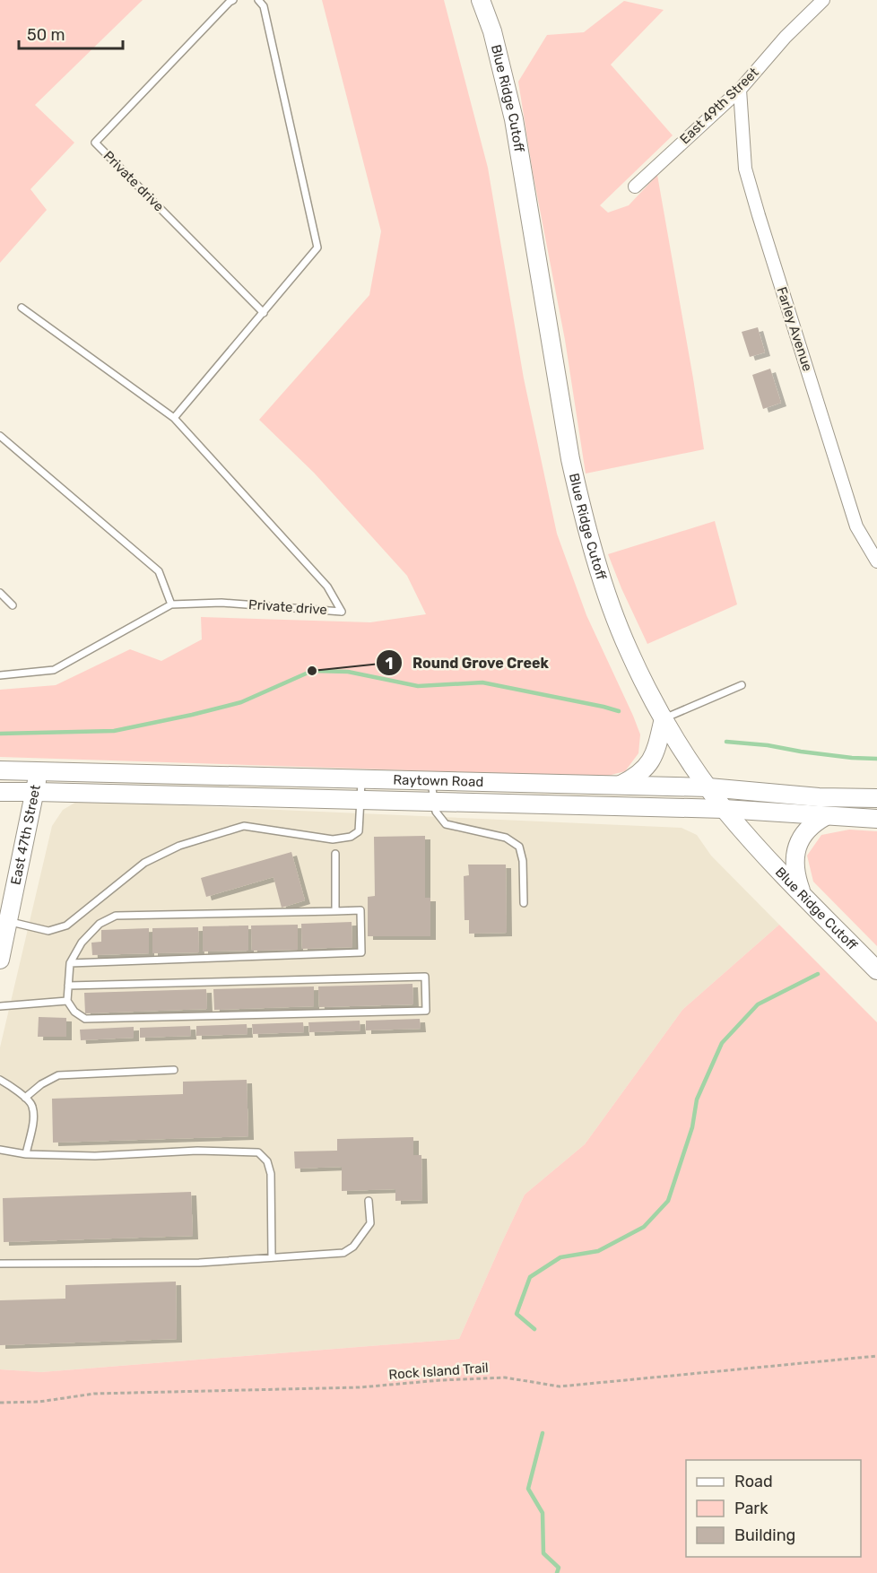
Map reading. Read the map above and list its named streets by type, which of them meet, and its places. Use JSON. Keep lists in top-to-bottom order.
{
  "streets": {
    "main road": ["Blue Ridge Cutoff", "Raytown Road", "East 47th Street"],
    "street": ["East 49th Street", "Farley Avenue"],
    "lane": ["Private drive"],
    "path": ["Rock Island Trail"]
  },
  "crossings": [
    ["Blue Ridge Cutoff", "Raytown Road"],
    ["East 49th Street", "Farley Avenue"],
    ["Raytown Road", "East 47th Street"]
  ],
  "places": ["Round Grove Creek"],
  "legend": ["Road", "Park", "Building"],
  "scale_bar": "50 m"
}
